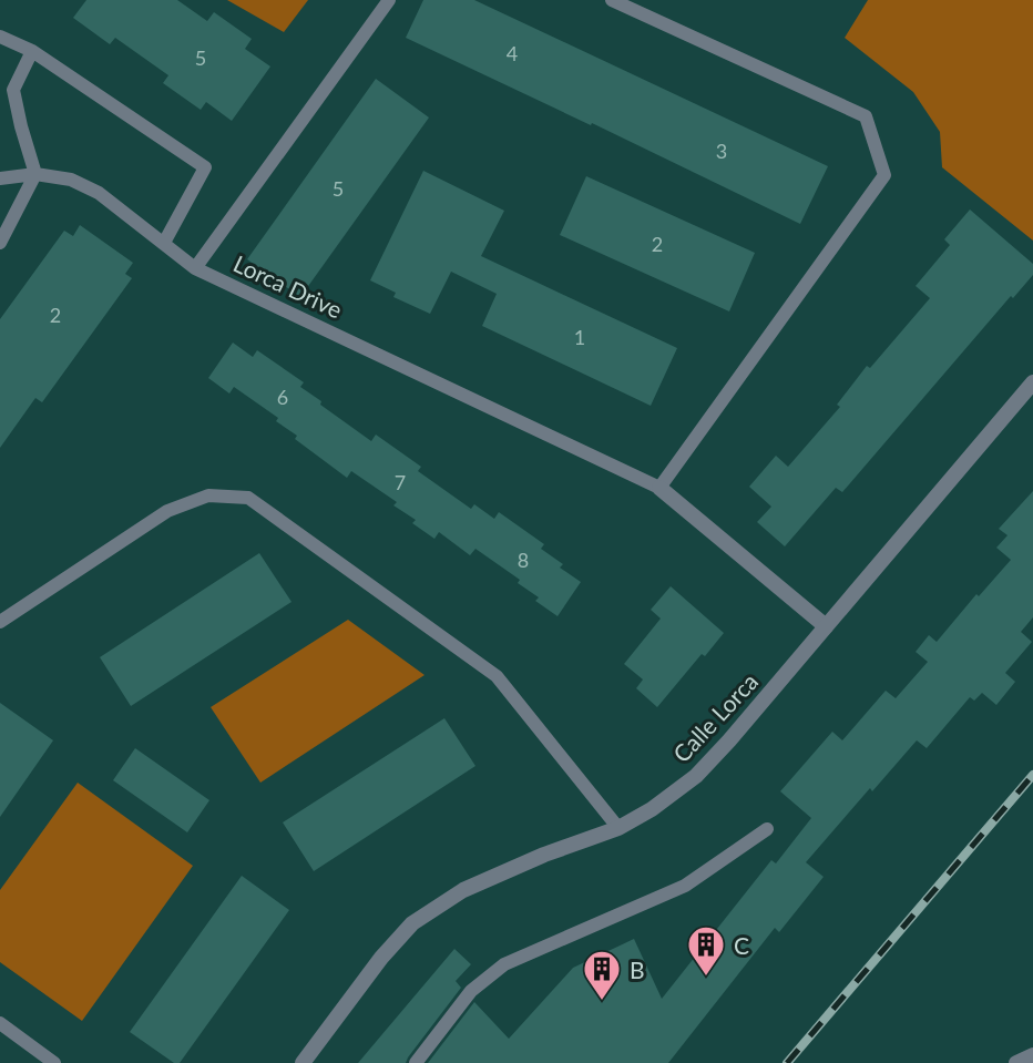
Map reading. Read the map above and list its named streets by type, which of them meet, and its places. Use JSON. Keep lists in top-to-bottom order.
{
  "streets": {
    "street": ["Lorca Drive", "Calle Lorca"]
  },
  "crossings": [
    ["Lorca Drive", "Calle Lorca"]
  ],
  "places": {
    "building": ["C", "B"]
  },
  "house_numbers": [
    "4",
    "5",
    "3",
    "5",
    "2",
    "2",
    "1",
    "6",
    "7",
    "8"
  ]
}
